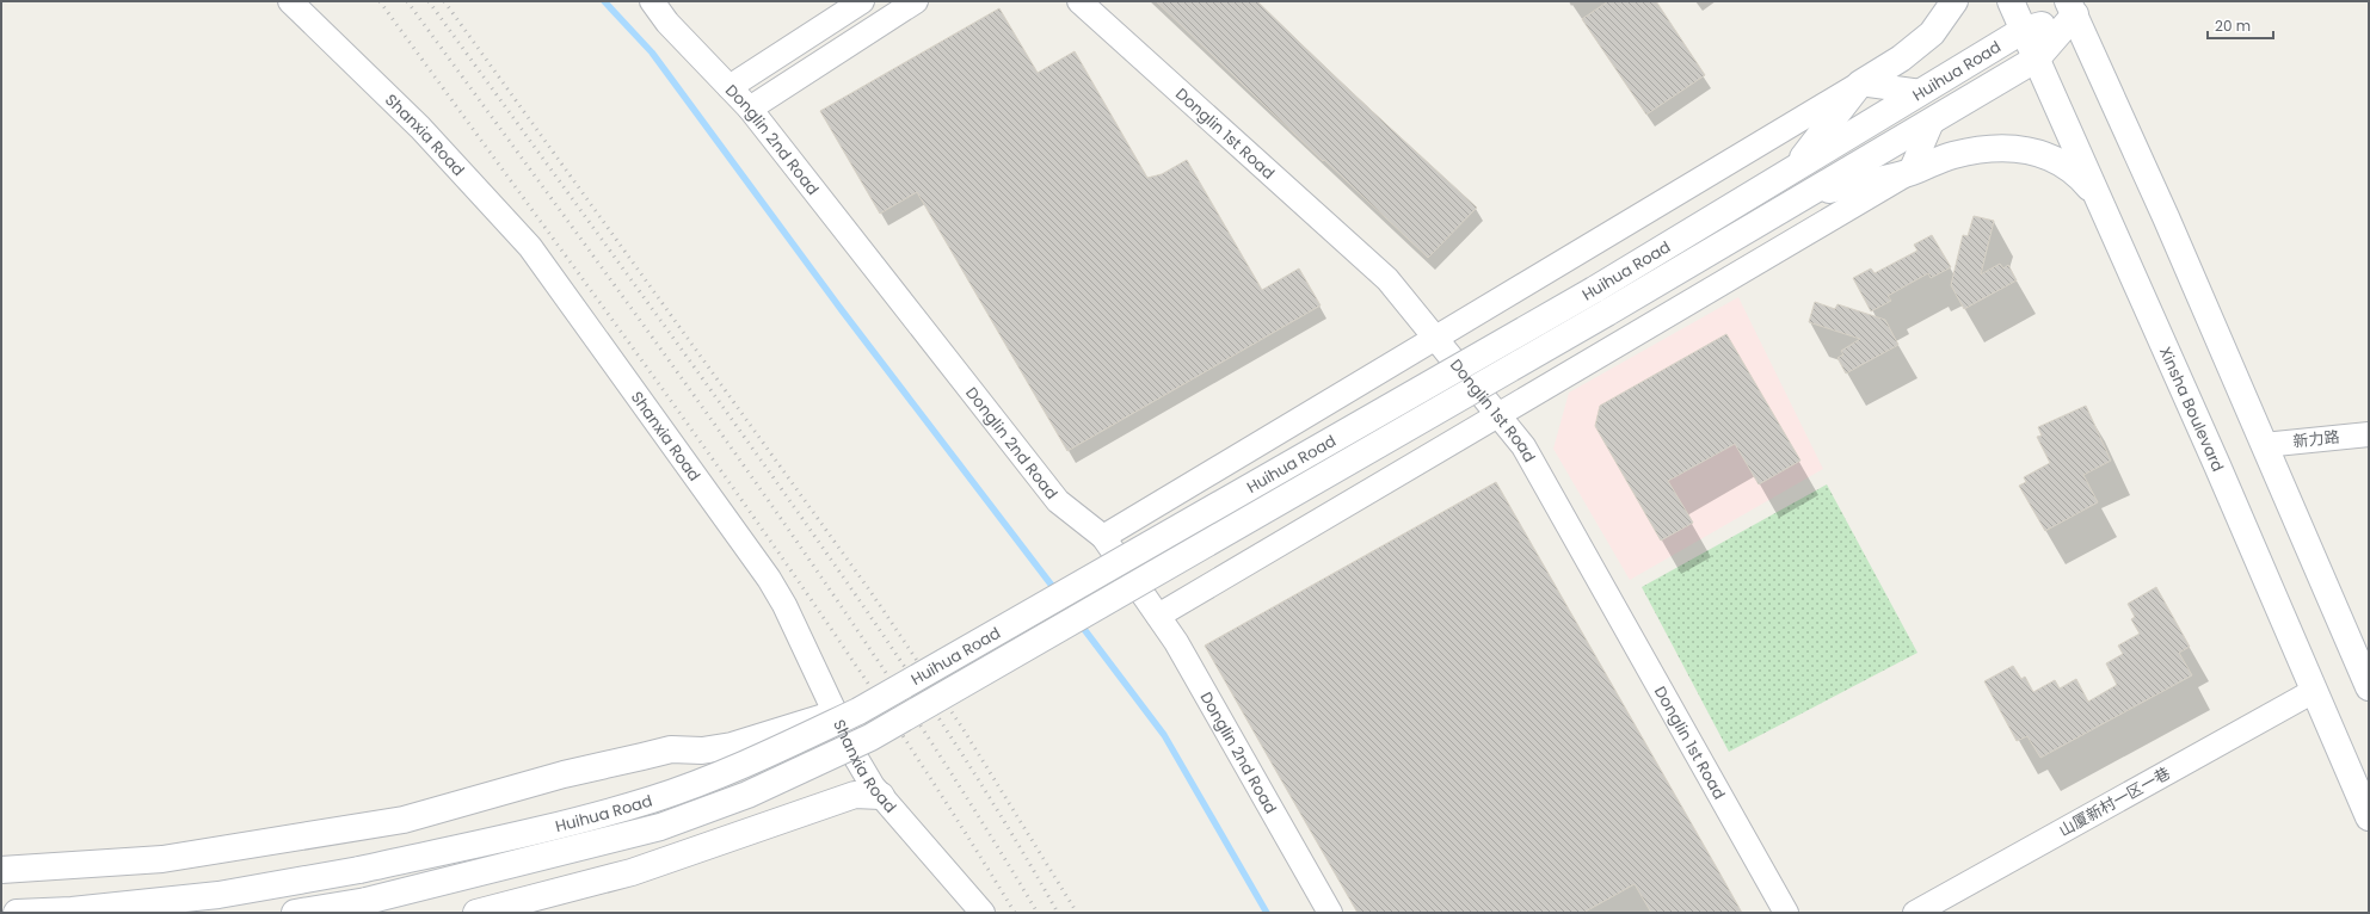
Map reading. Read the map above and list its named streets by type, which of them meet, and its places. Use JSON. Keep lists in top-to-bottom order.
{
  "streets": {
    "main road": ["Huihua Road", "Xinsha Boulevard"],
    "street": [
      "Donglin 1st Road",
      "Shanxia Road",
      "Donglin 2nd Road",
      "新力路",
      "山厦新村一区一巷"
    ]
  },
  "crossings": [
    ["Huihua Road", "Xinsha Boulevard"],
    ["Xinsha Boulevard", "山厦新村一区一巷"]
  ],
  "scale_bar": "20 m"
}
